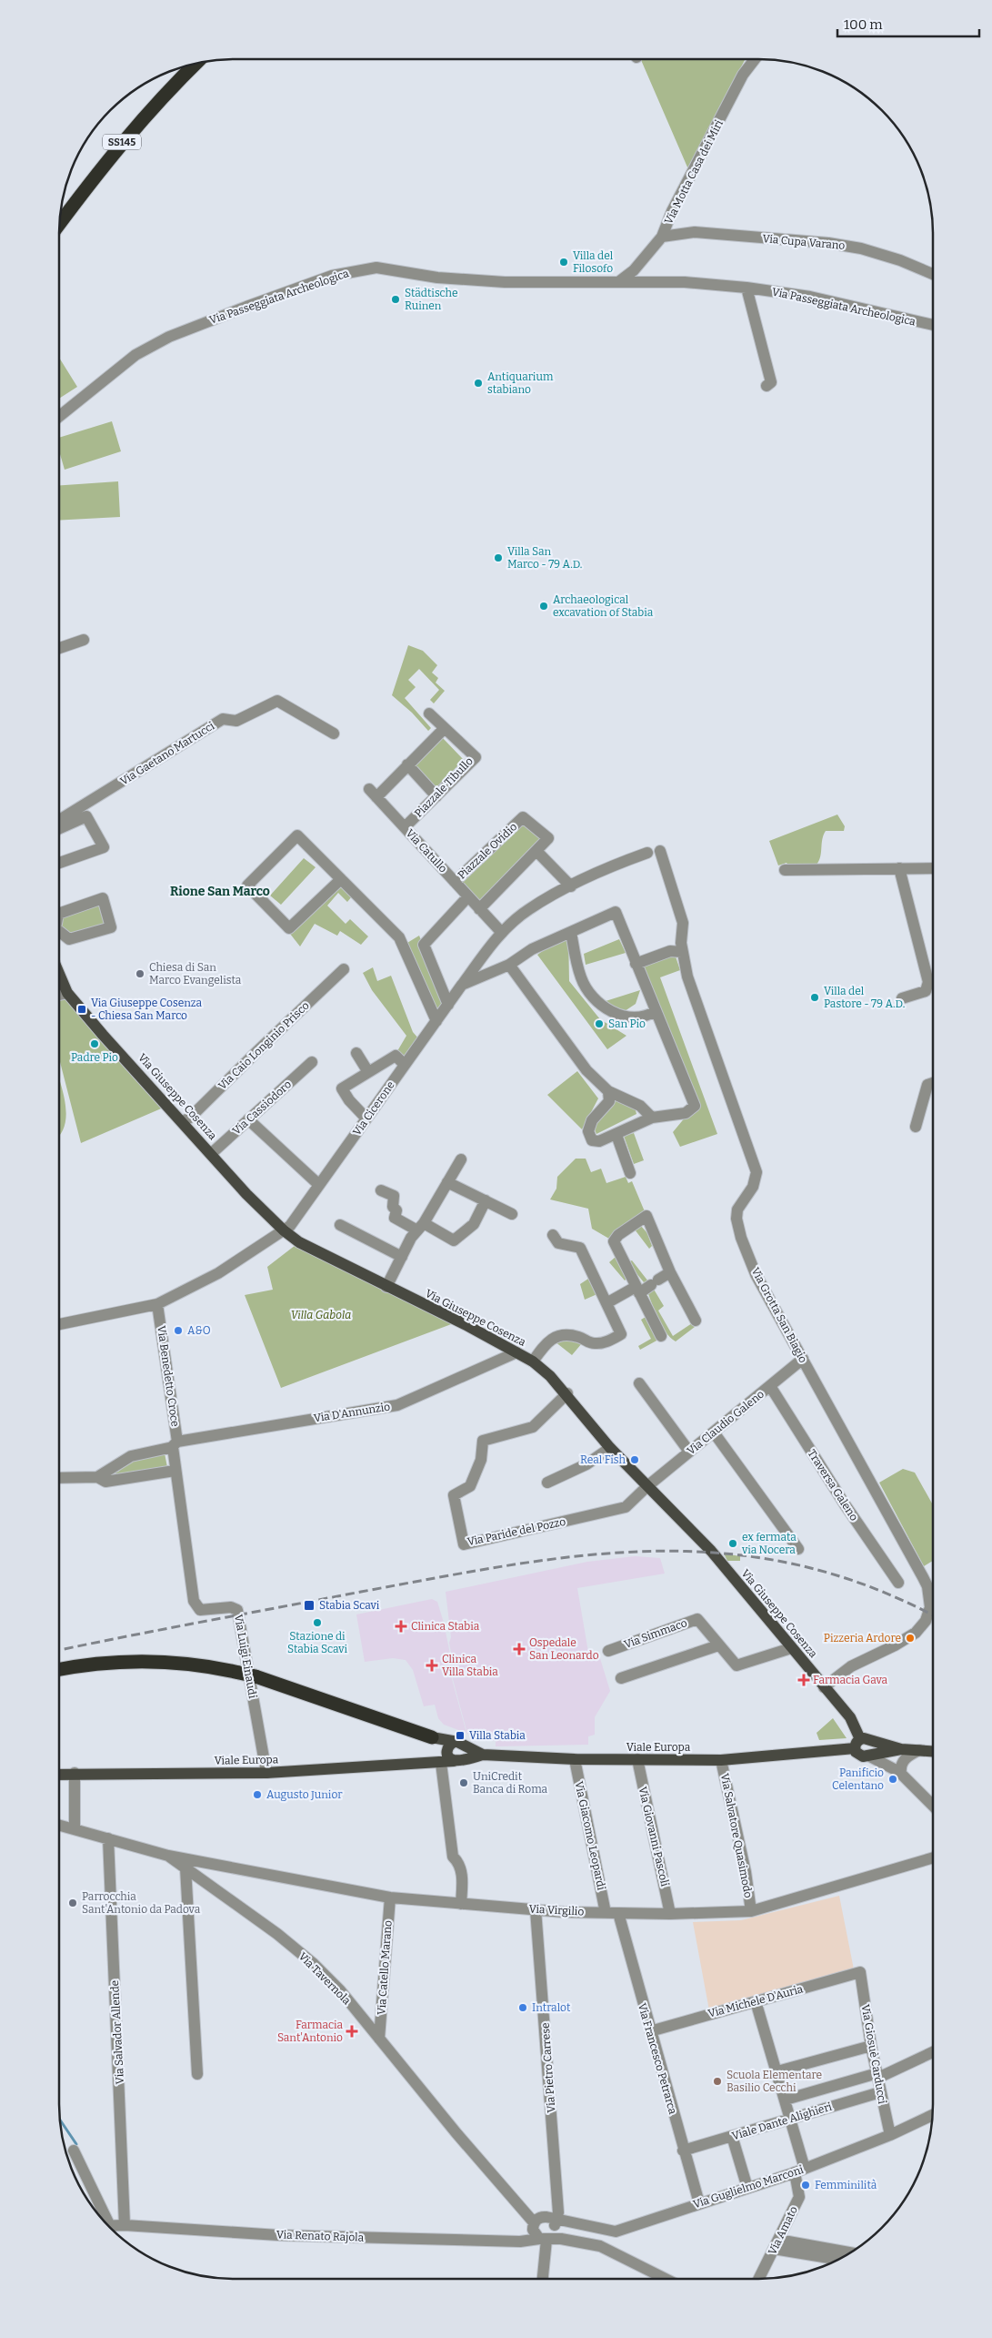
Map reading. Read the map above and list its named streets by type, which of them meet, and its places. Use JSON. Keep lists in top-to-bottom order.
{
  "streets": {
    "highway": ["SS145"],
    "main road": ["Via Giuseppe Cosenza", "Viale Europa"],
    "street": [
      "Via Motta Casa dei Miri",
      "Via Cupa Varano",
      "Via Passeggiata Archeologica",
      "Via Gaetano Martucci",
      "Piazzale Tibullo",
      "Via Catullo",
      "Piazzale Ovidio",
      "Via Caio Longinio Prisco",
      "Via Cassiodoro",
      "Via Cicerone",
      "Via Grotta San Biagio",
      "Via Benedetto Croce",
      "Via D'Annunzio",
      "Via Claudio Galeno",
      "Traversa Galeno",
      "Via Paride del Pozzo",
      "Via Simmaco",
      "Via Luigi Einaudi",
      "Via Giacomo Leopardi",
      "Via Salvatore Quasimodo",
      "Via Giovanni Pascoli",
      "Via Virgilio",
      "Via Catello Marano",
      "Via Tavernola",
      "Via Michele D'Auria",
      "Via Salvador Allende",
      "Via Giosuè Carducci",
      "Via Francesco Petrarca",
      "Via Pietro Carrese",
      "Viale Dante Alighieri",
      "Via Guglielmo Marconi",
      "Via Amato",
      "Via Renato Rajola"
    ]
  },
  "crossings": [
    ["Via Motta Casa dei Miri", "Via Cupa Varano"],
    ["Via Motta Casa dei Miri", "Via Passeggiata Archeologica"],
    ["Piazzale Tibullo", "Via Catullo"],
    ["Via Catullo", "Piazzale Ovidio"],
    ["Via Catullo", "Via Cicerone"],
    ["Via Caio Longinio Prisco", "Via Giuseppe Cosenza"],
    ["Via Giuseppe Cosenza", "Via Cassiodoro"],
    ["Via Giuseppe Cosenza", "Via Cicerone"],
    ["Via Giuseppe Cosenza", "Via Grotta San Biagio"],
    ["Via Giuseppe Cosenza", "Via D'Annunzio"],
    ["Via Giuseppe Cosenza", "Via Claudio Galeno"],
    ["Via Giuseppe Cosenza", "Via Paride del Pozzo"],
    ["Via Giuseppe Cosenza", "Via Simmaco"],
    ["Via Giuseppe Cosenza", "Viale Europa"],
    ["Via Cicerone", "Via Benedetto Croce"],
    ["Via Grotta San Biagio", "Via Claudio Galeno"],
    ["Via Benedetto Croce", "Via D'Annunzio"],
    ["Via Benedetto Croce", "Via Luigi Einaudi"],
    ["Via Claudio Galeno", "Traversa Galeno"],
    ["Via Claudio Galeno", "Via Paride del Pozzo"],
    ["Via Luigi Einaudi", "Viale Europa"],
    ["Viale Europa", "Via Giacomo Leopardi"],
    ["Viale Europa", "Via Salvatore Quasimodo"],
    ["Viale Europa", "Via Giovanni Pascoli"],
    ["Via Giacomo Leopardi", "Via Virgilio"],
    ["Via Salvatore Quasimodo", "Via Virgilio"],
    ["Via Giovanni Pascoli", "Via Virgilio"],
    ["Via Virgilio", "Via Catello Marano"],
    ["Via Virgilio", "Via Tavernola"],
    ["Via Virgilio", "Via Francesco Petrarca"],
    ["Via Virgilio", "Via Pietro Carrese"],
    ["Via Catello Marano", "Via Tavernola"],
    ["Via Tavernola", "Via Salvador Allende"],
    ["Via Tavernola", "Via Pietro Carrese"],
    ["Via Tavernola", "Via Renato Rajola"],
    ["Via Michele D'Auria", "Via Giosuè Carducci"],
    ["Via Michele D'Auria", "Via Francesco Petrarca"],
    ["Via Michele D'Auria", "Via Amato"],
    ["Via Salvador Allende", "Via Renato Rajola"],
    ["Via Giosuè Carducci", "Viale Dante Alighieri"],
    ["Via Giosuè Carducci", "Via Guglielmo Marconi"],
    ["Via Francesco Petrarca", "Viale Dante Alighieri"],
    ["Via Francesco Petrarca", "Via Guglielmo Marconi"],
    ["Via Pietro Carrese", "Via Renato Rajola"],
    ["Viale Dante Alighieri", "Via Amato"],
    ["Via Guglielmo Marconi", "Via Amato"]
  ],
  "districts": ["Rione San Marco"],
  "parks": ["Villa Gabola"],
  "places": {
    "other": [
      "Villa del Filosofo",
      "Städtische Ruinen",
      "Antiquarium stabiano",
      "Villa San Marco - 79 A.D.",
      "Archaeological excavation of Stabia",
      "Chiesa di San Marco Evangelista",
      "Villa del Pastore - 79 A.D.",
      "San Pio",
      "Padre Pio",
      "A&O",
      "Real Fish",
      "ex fermata via Nocera",
      "Stazione di Stabia Scavi",
      "Pizzeria Ardore",
      "Panificio Celentano",
      "UniCredit Banca di Roma",
      "Augusto Junior",
      "Parrocchia Sant'Antonio da Padova",
      "Intralot",
      "Scuola Elementare Basilio Cecchi",
      "Femminilità"
    ],
    "transit": ["Via Giuseppe Cosenza - Chiesa San Marco", "Stabia Scavi", "Villa Stabia"],
    "health": [
      "Clinica Stabia",
      "Ospedale San Leonardo",
      "Clinica Villa Stabia",
      "Farmacia Gava",
      "Farmacia Sant'Antonio"
    ]
  },
  "scale_bar": "100 m"
}
